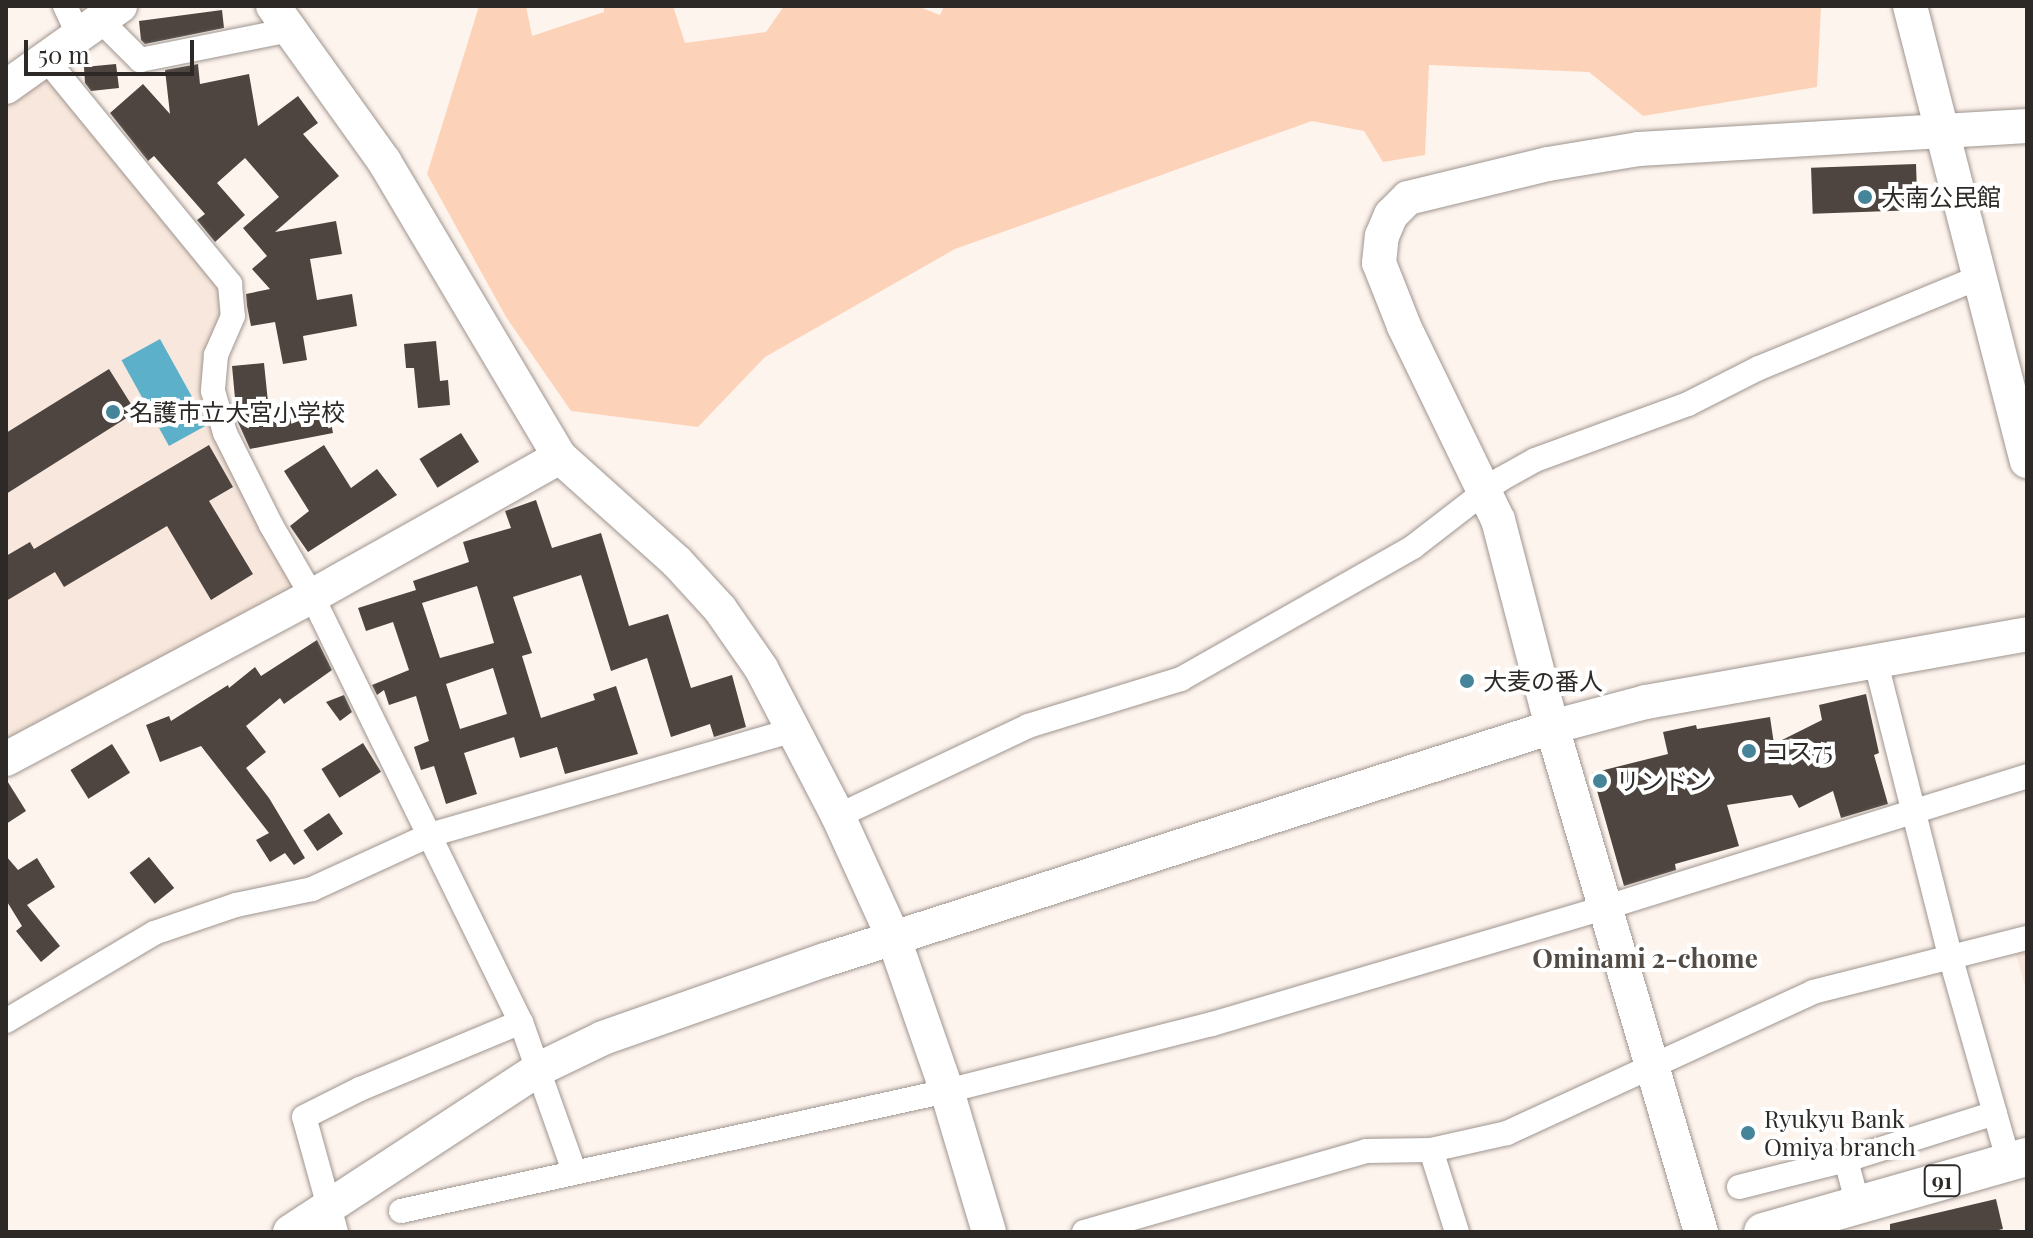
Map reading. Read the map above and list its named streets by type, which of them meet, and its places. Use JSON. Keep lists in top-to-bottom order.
{
  "streets": {
    "main road": ["91"]
  },
  "districts": ["Ominami 2-chome"],
  "places": [
    "大南公民館",
    "名護市立大宮小学校",
    "大麦の番人",
    "コス75",
    "リンドン",
    "Ryukyu Bank Omiya branch"
  ],
  "scale_bar": "50 m"
}
